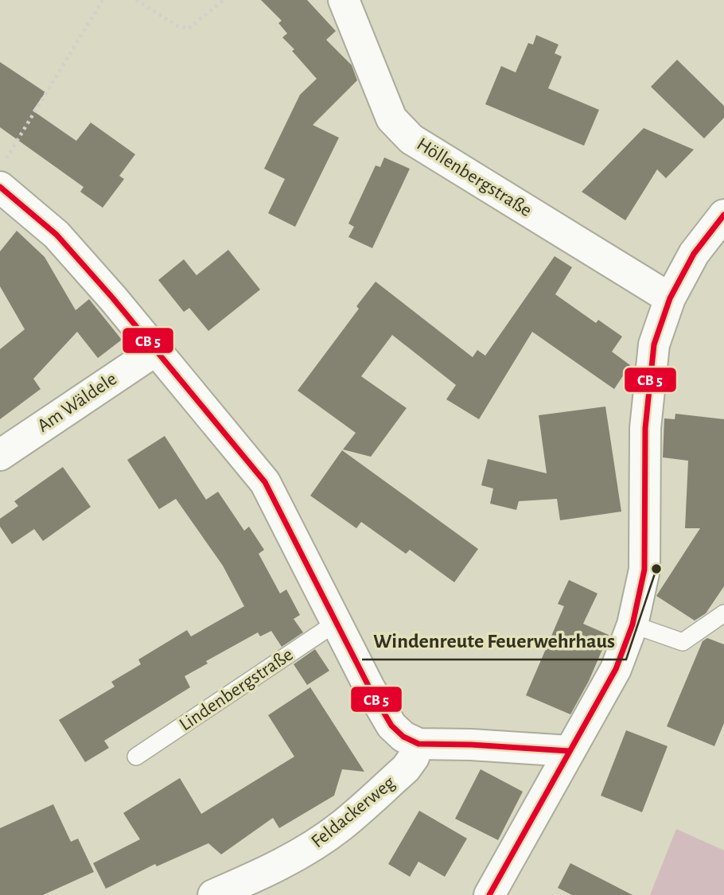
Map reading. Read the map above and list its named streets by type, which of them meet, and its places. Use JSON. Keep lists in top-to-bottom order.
{
  "streets": {
    "street": ["Höllenbergstraße", "Am Wäldele", "Feldackerweg"],
    "lane": ["Lindenbergstraße"]
  },
  "places": ["Windenreute Feuerwehrhaus"]
}
